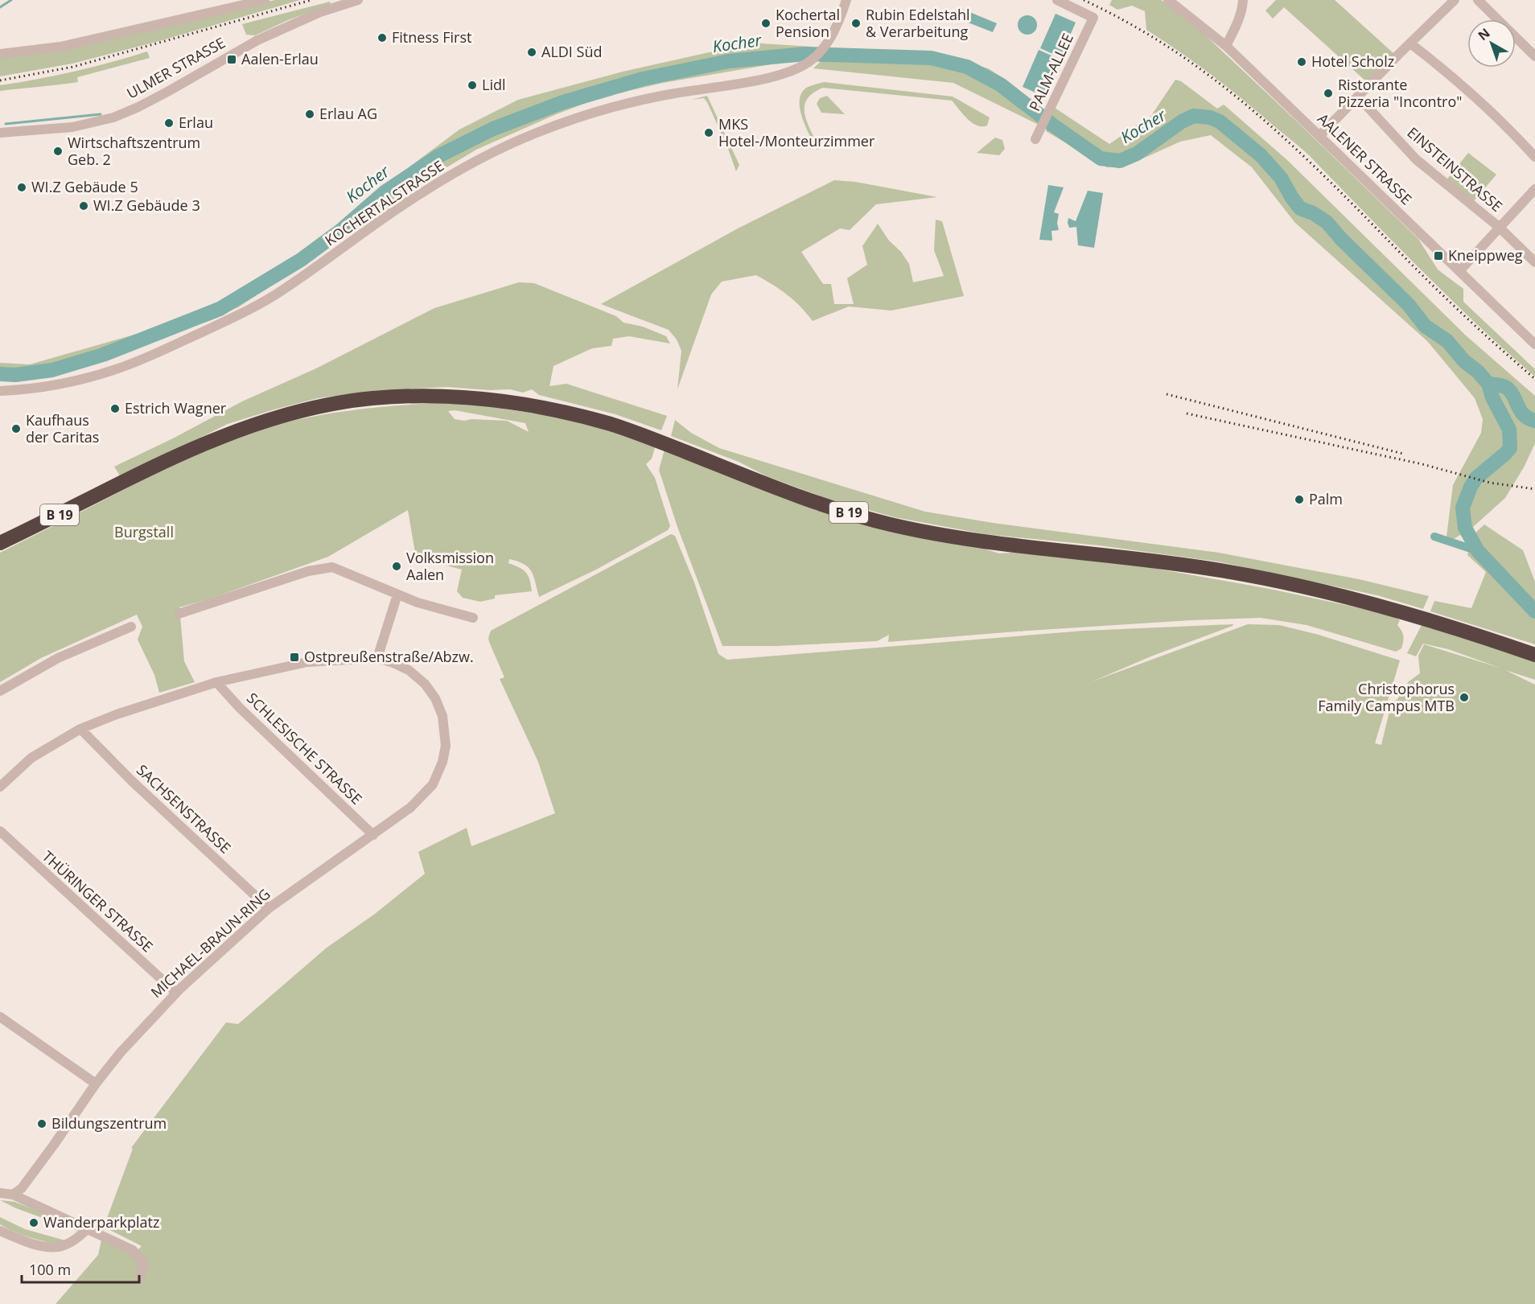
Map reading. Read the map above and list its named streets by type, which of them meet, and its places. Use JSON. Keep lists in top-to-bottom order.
{
  "streets": {
    "highway": ["B 19"],
    "street": [
      "ULMER STRASSE",
      "PALM-ALLEE",
      "AALENER STRASSE",
      "EINSTEINSTRASSE",
      "KOCHERTALSTRASSE",
      "SCHLESISCHE STRASSE",
      "SACHSENSTRASSE",
      "THÜRINGER STRASSE",
      "MICHAEL-BRAUN-RING"
    ]
  },
  "crossings": [
    ["SCHLESISCHE STRASSE", "MICHAEL-BRAUN-RING"],
    ["SACHSENSTRASSE", "MICHAEL-BRAUN-RING"],
    ["THÜRINGER STRASSE", "MICHAEL-BRAUN-RING"]
  ],
  "water": ["Kocher"],
  "parks": ["Burgstall"],
  "places": {
    "other": [
      "Kochertal Pension",
      "Rubin Edelstahl & Verarbeitung",
      "Fitness First",
      "ALDI Süd",
      "Hotel Scholz",
      "Lidl",
      "Ristorante Pizzeria \"Incontro\"",
      "Erlau AG",
      "Erlau",
      "MKS Hotel-/Monteurzimmer",
      "Wirtschaftszentrum Geb. 2",
      "WI.Z Gebäude 5",
      "WI.Z Gebäude 3",
      "Estrich Wagner",
      "Kaufhaus der Caritas",
      "Palm",
      "Volksmission Aalen",
      "Christophorus Family Campus MTB",
      "Bildungszentrum",
      "Wanderparkplatz"
    ],
    "transit": ["Aalen-Erlau", "Kneippweg", "Ostpreußenstraße/Abzw."]
  },
  "scale_bar": "100 m",
  "north": "top left"
}
